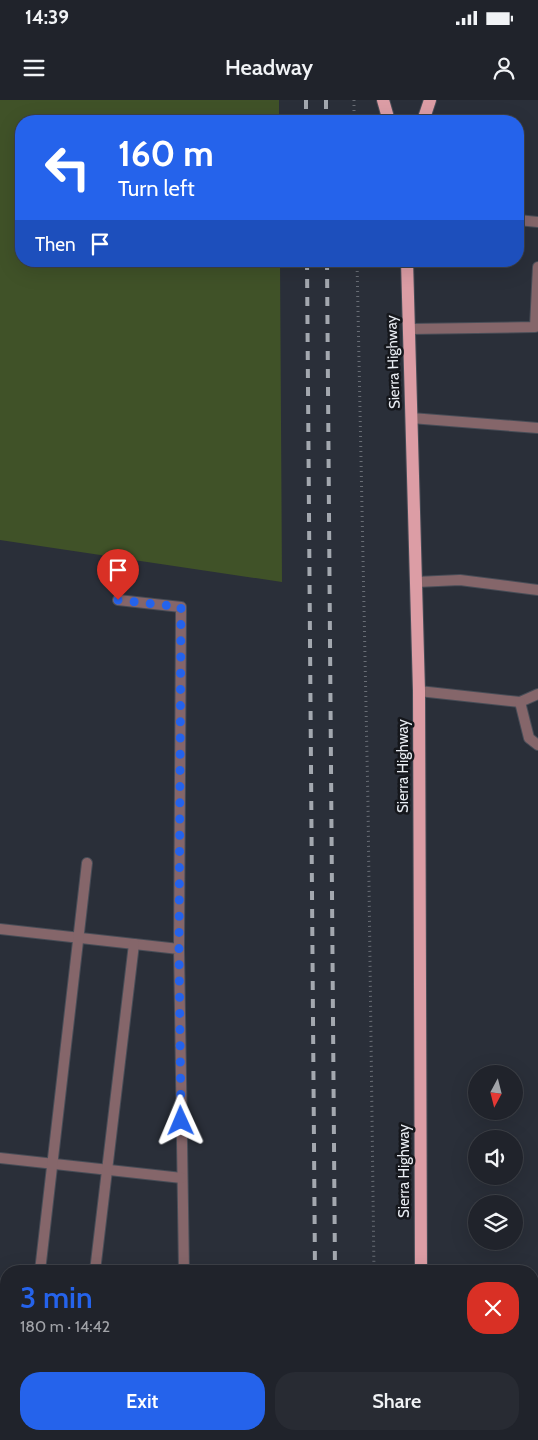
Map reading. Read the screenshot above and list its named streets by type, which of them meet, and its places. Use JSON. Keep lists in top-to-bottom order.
{
  "streets": {
    "main road": ["Sierra Highway"]
  },
  "north": "bottom",
  "page": {
    "status": "14:39",
    "header": "Headway",
    "turn": ["160 m", "Turn left"],
    "then": "Then",
    "heading": ["3 min", "180 m · 14:42"],
    "buttons": ["Exit", "Share"]
  }
}
